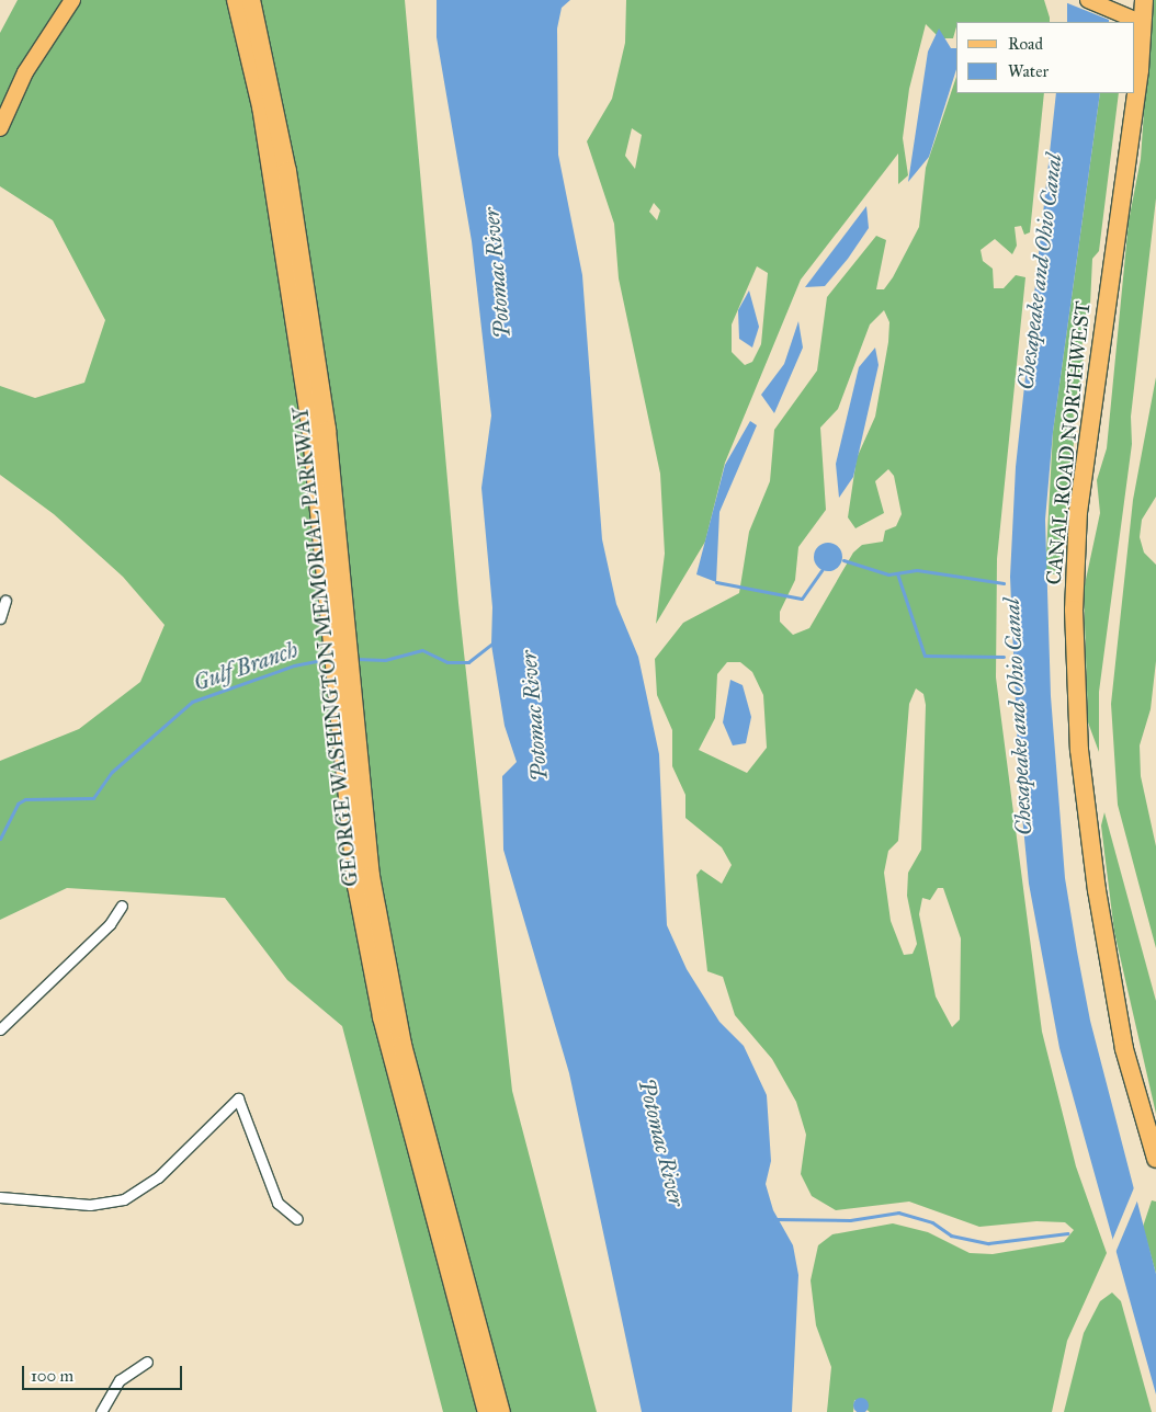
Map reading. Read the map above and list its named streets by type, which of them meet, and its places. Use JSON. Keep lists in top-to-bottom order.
{
  "streets": {
    "highway": ["CANAL ROAD NORTHWEST", "GEORGE WASHINGTON MEMORIAL PARKWAY"]
  },
  "water": ["Chesapeake and Ohio Canal", "Potomac River", "Gulf Branch"],
  "legend": ["Road", "Water"],
  "scale_bar": "100 m"
}
